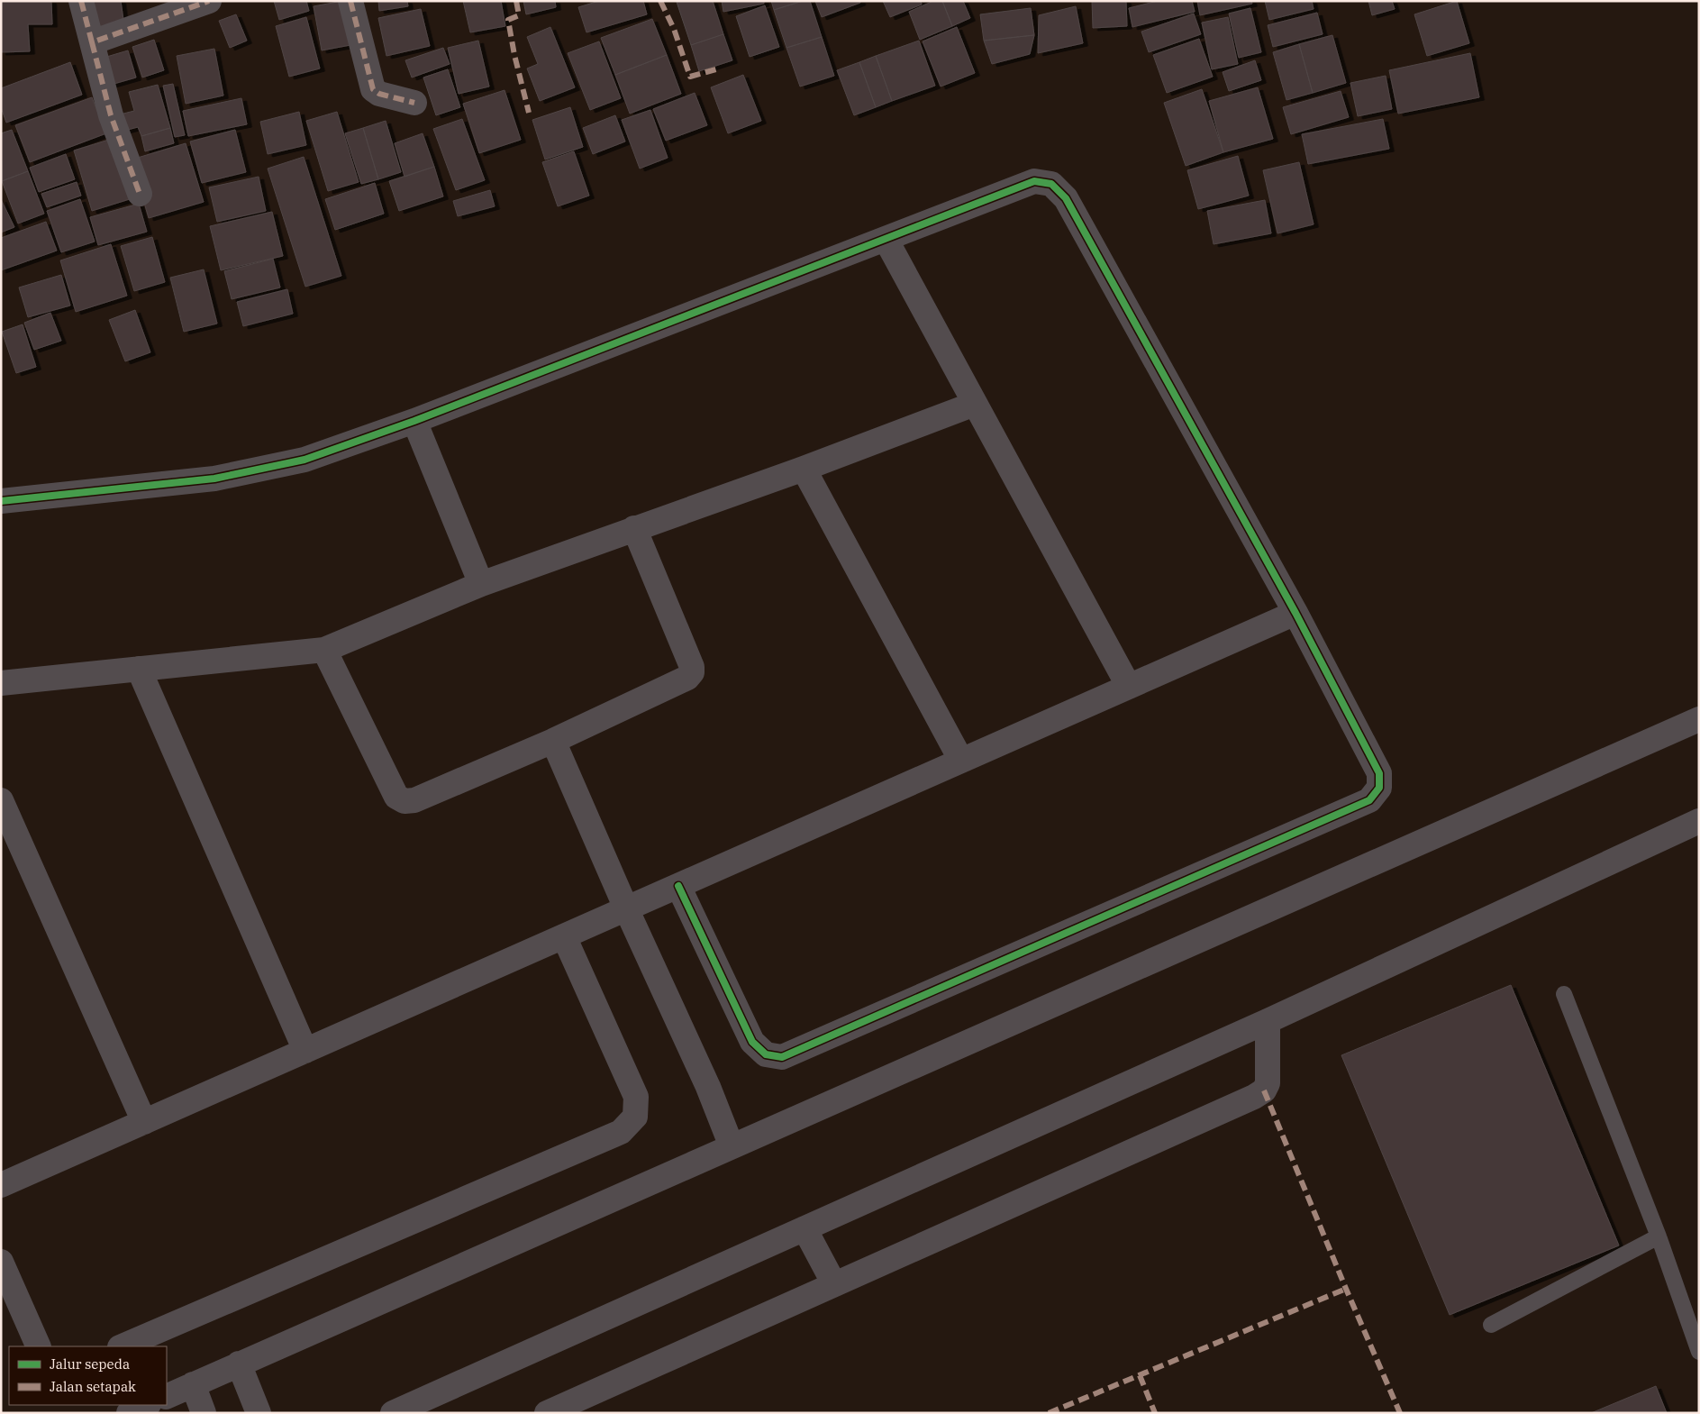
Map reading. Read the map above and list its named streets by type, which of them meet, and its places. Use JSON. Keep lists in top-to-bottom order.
{
  "legend": ["Jalur sepeda", "Jalan setapak"]
}
